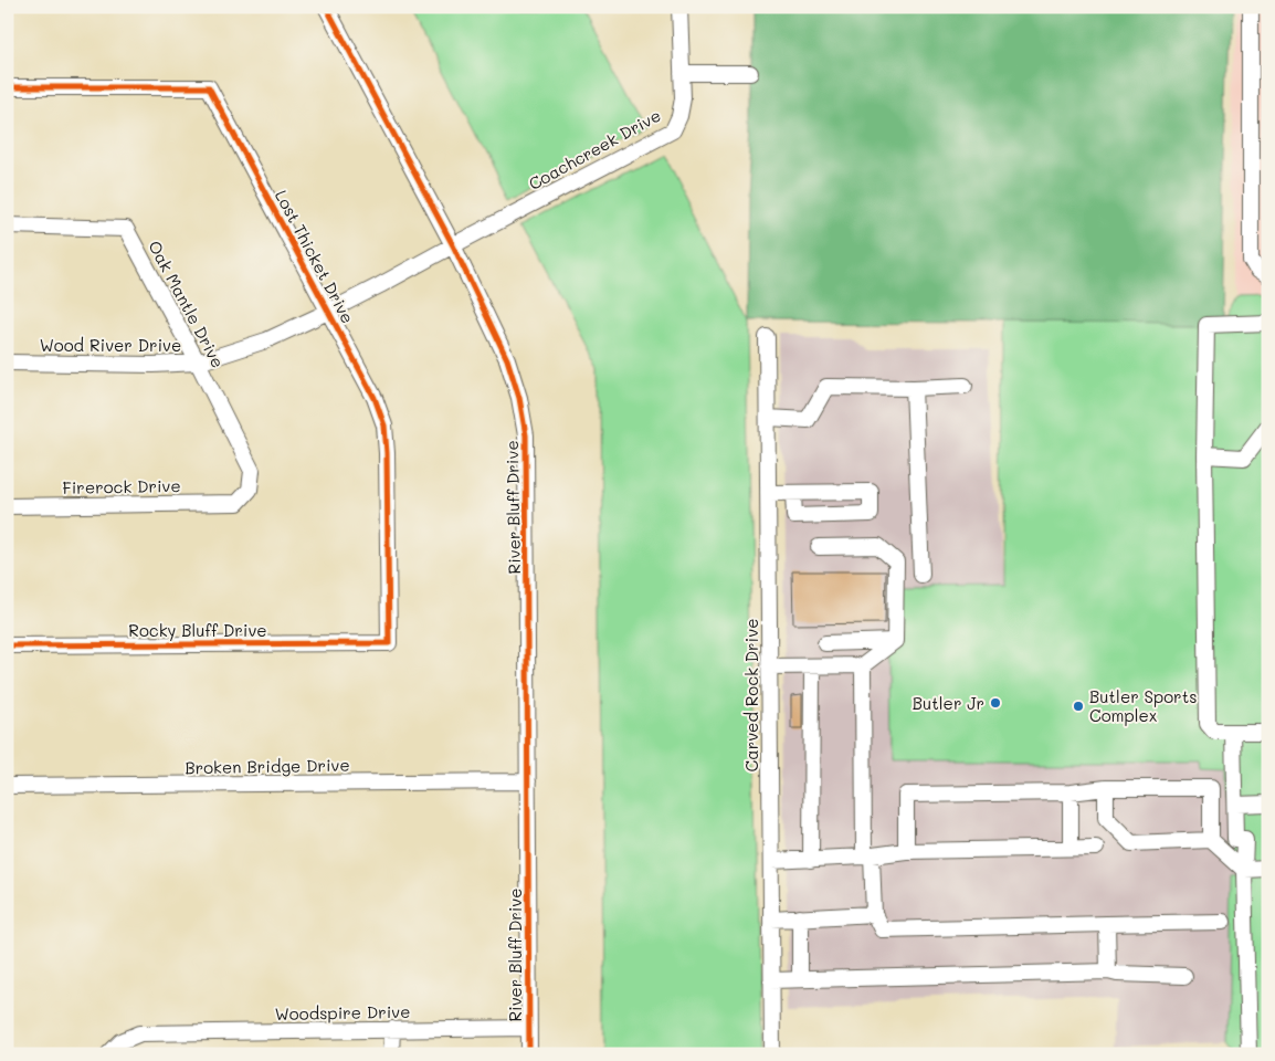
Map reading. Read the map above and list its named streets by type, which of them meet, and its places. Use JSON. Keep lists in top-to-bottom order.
{
  "streets": {
    "street": [
      "Coachcreek Drive",
      "Lost Thicket Drive",
      "Oak Mantle Drive",
      "Wood River Drive",
      "Firerock Drive",
      "River Bluff Drive",
      "Rocky Bluff Drive",
      "Carved Rock Drive",
      "Broken Bridge Drive",
      "Woodspire Drive"
    ]
  },
  "crossings": [
    ["Coachcreek Drive", "Wood River Drive"],
    ["Coachcreek Drive", "River Bluff Drive"],
    ["Lost Thicket Drive", "Wood River Drive"],
    ["Lost Thicket Drive", "Rocky Bluff Drive"],
    ["Oak Mantle Drive", "Wood River Drive"],
    ["Oak Mantle Drive", "Firerock Drive"],
    ["Wood River Drive", "River Bluff Drive"],
    ["River Bluff Drive", "Broken Bridge Drive"],
    ["River Bluff Drive", "Woodspire Drive"]
  ],
  "places": ["Butler Jr", "Butler Sports Complex"]
}
